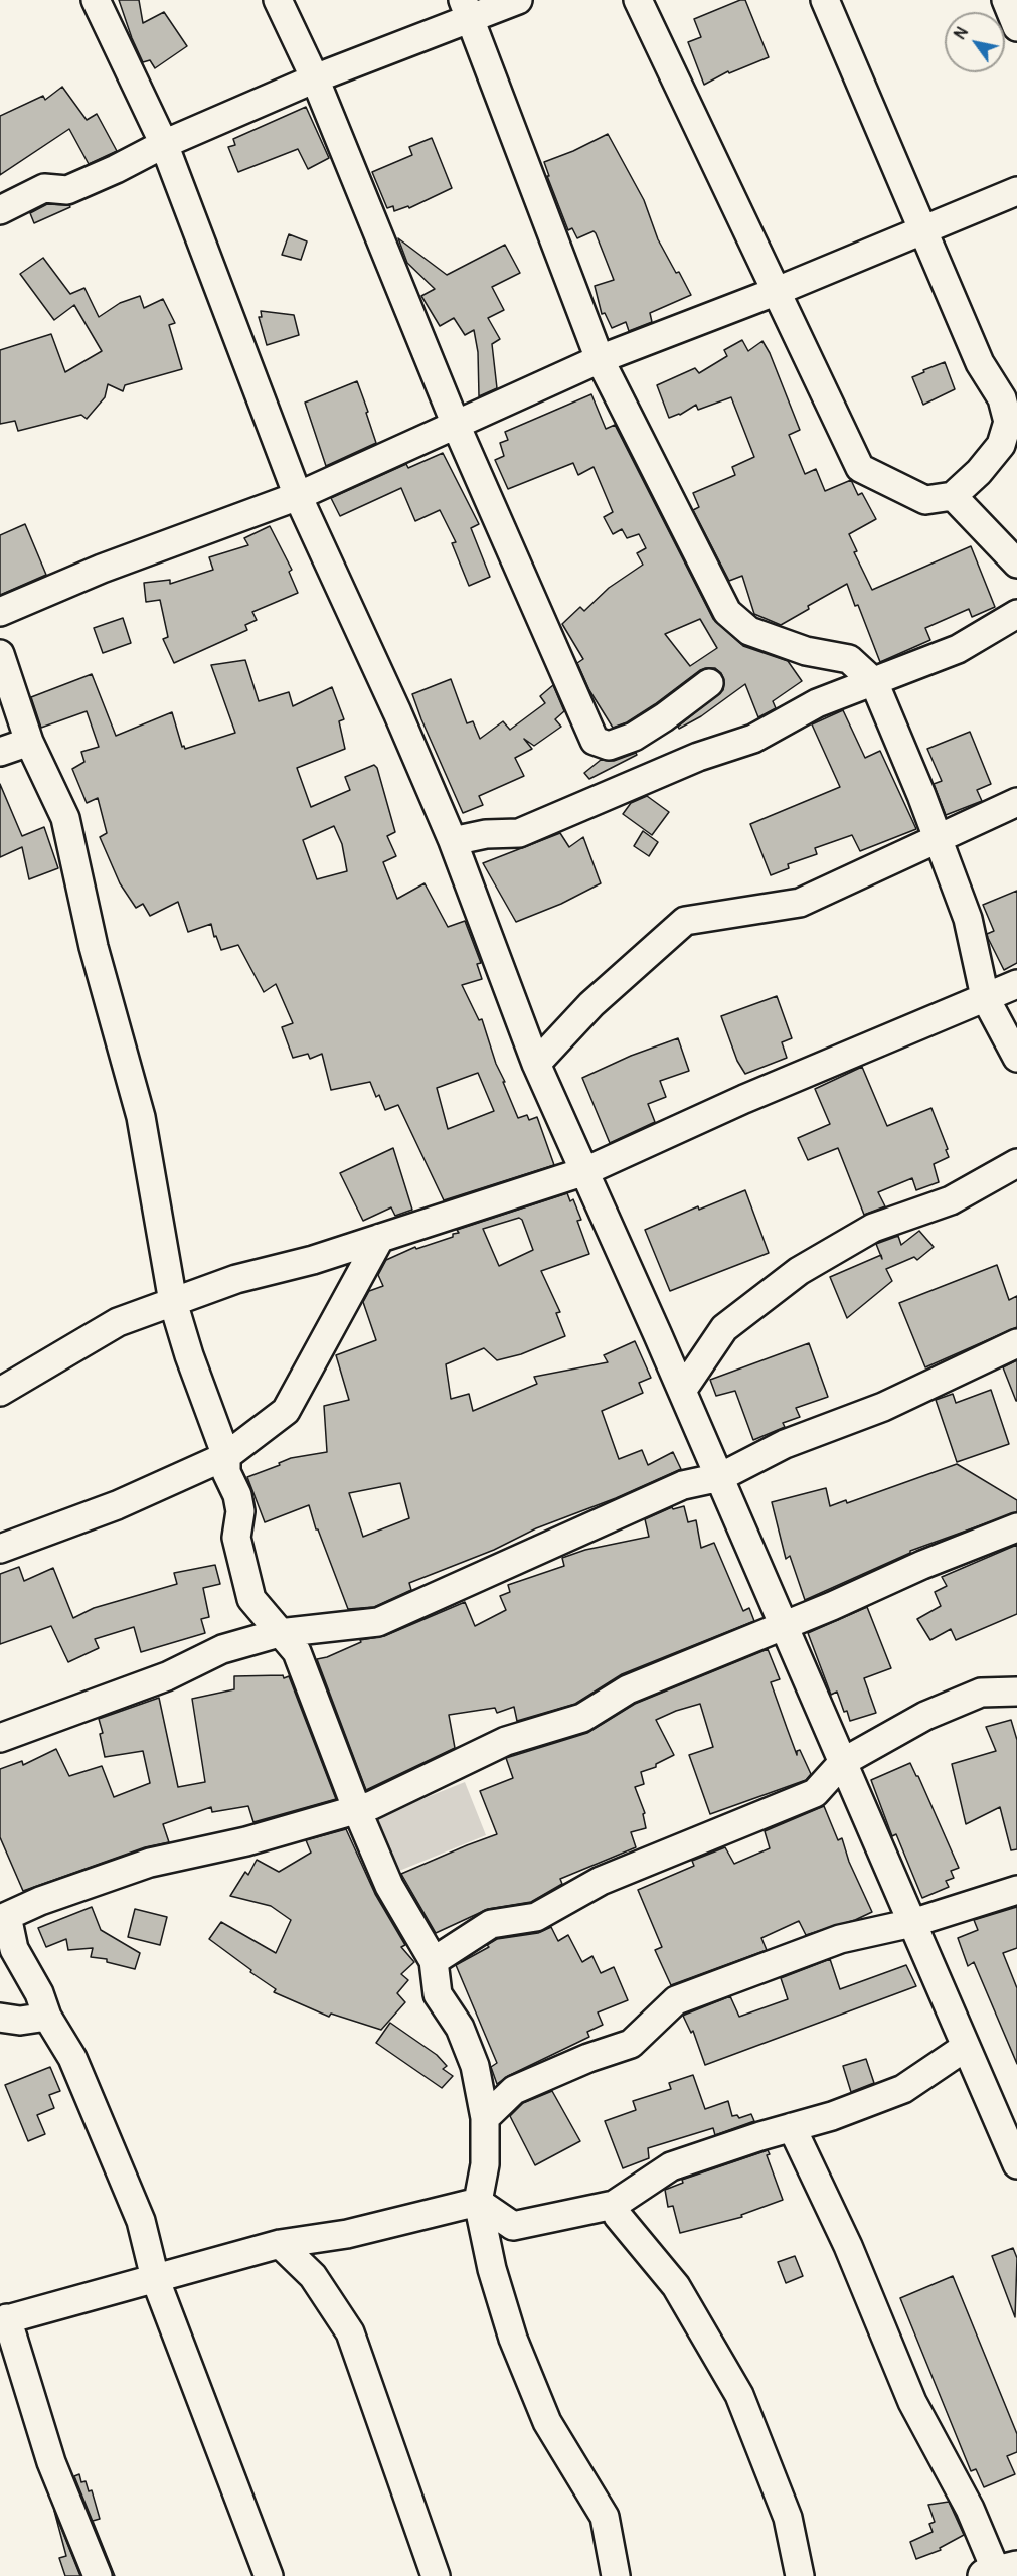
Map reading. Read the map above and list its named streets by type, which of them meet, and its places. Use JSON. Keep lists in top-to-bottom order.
{
  "north": "top left"
}
